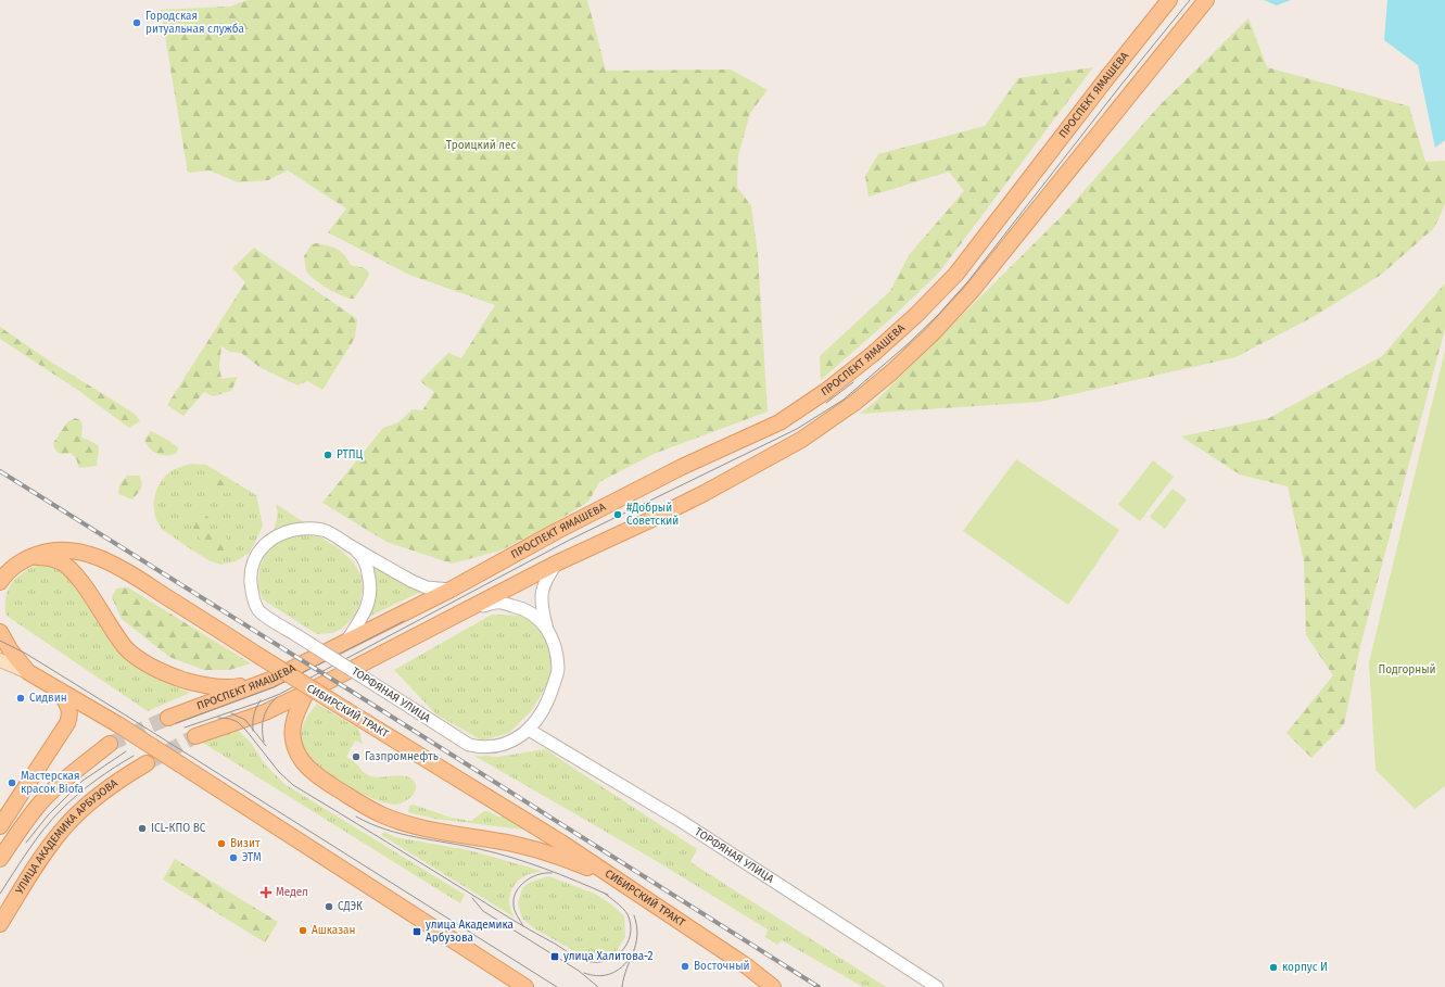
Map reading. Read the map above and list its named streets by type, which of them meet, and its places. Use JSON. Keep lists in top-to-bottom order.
{
  "streets": {
    "main road": ["ПРОСПЕКТ ЯМАШЕВА", "СИБИРСКИЙ ТРАКТ", "УЛИЦА АКАДЕМИКА АРБУЗОВА"],
    "street": ["ТОРФЯНАЯ УЛИЦА"]
  },
  "parks": ["Троицкий лес", "Подгорный"],
  "places": {
    "other": [
      "Городская ритуальная служба",
      "РТПЦ",
      "#Добрый Советский",
      "Сидвин",
      "Газпромнефть",
      "Мастерская красок Biofa",
      "ICL-КПО ВС",
      "Визит",
      "ЭТМ",
      "СДЭК",
      "Ашказан",
      "Восточный",
      "корпус И"
    ],
    "health": ["Медел"],
    "transit": ["улица Академика Арбузова", "улица Халитова-2"]
  }
}
